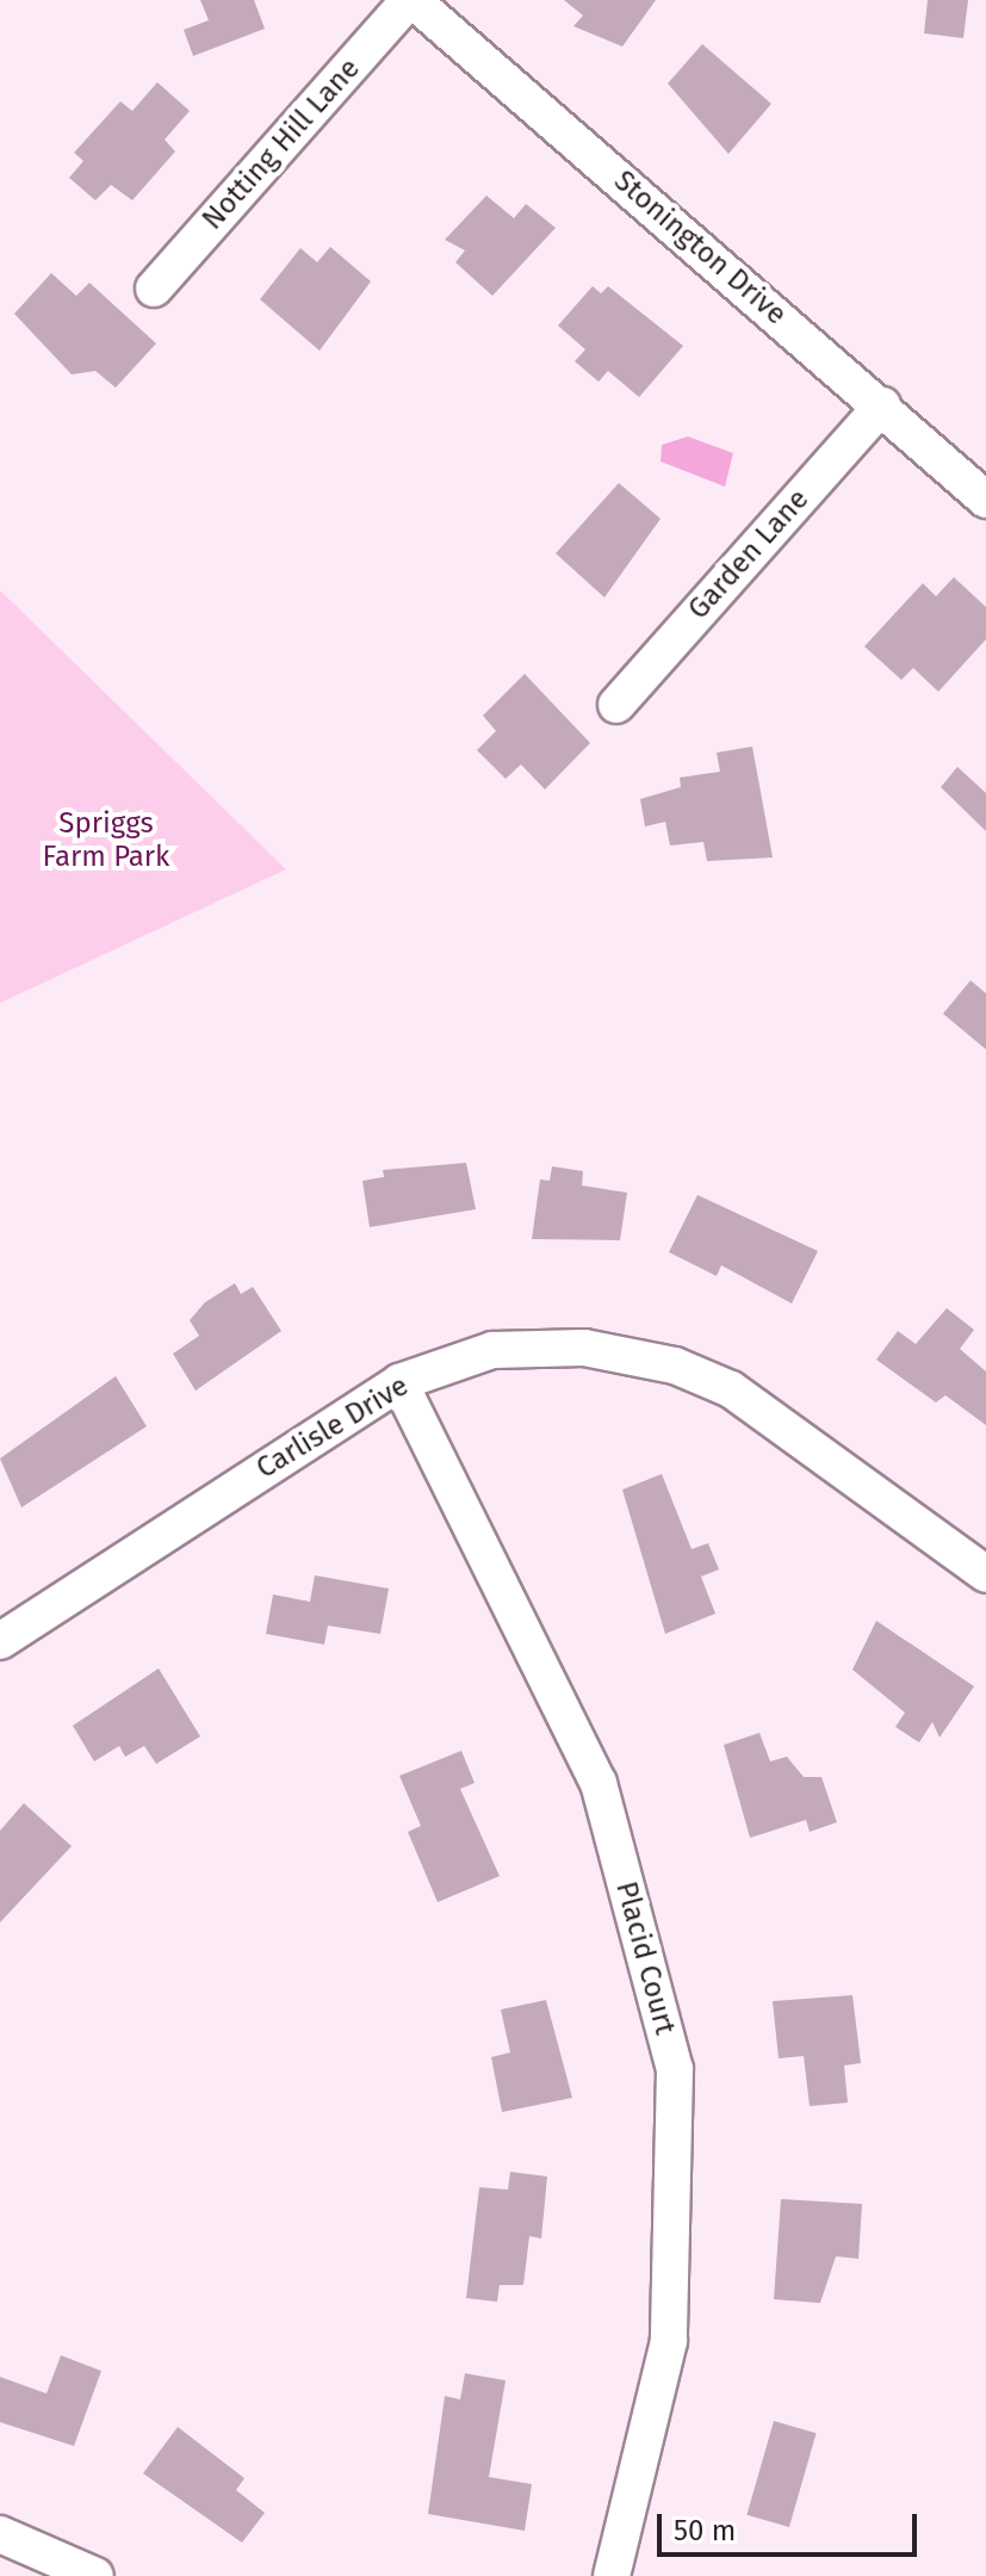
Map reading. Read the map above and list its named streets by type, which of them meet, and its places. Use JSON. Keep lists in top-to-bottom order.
{
  "streets": {
    "street": [
      "Notting Hill Lane",
      "Stonington Drive",
      "Garden Lane",
      "Carlisle Drive",
      "Placid Court"
    ]
  },
  "crossings": [
    ["Notting Hill Lane", "Stonington Drive"],
    ["Stonington Drive", "Garden Lane"],
    ["Carlisle Drive", "Placid Court"]
  ],
  "parks": ["Spriggs Farm Park"],
  "scale_bar": "50 m"
}
